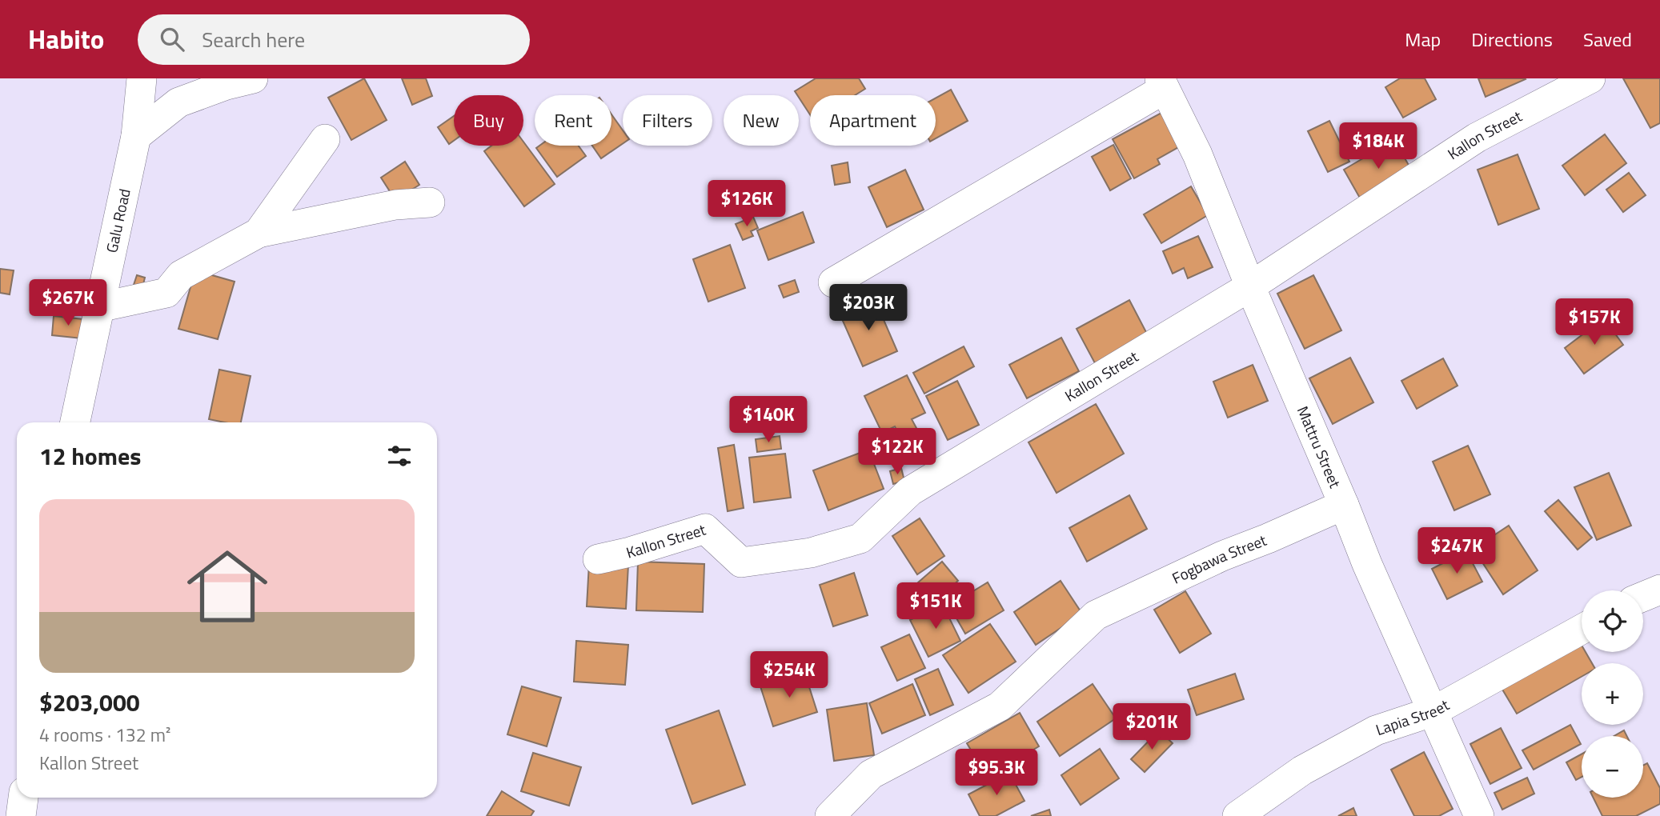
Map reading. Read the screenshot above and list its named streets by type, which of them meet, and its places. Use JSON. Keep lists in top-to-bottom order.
{
  "streets": {
    "street": [
      "Kallon Street",
      "Galu Road",
      "Mattru Street",
      "Fogbawa Street",
      "Lapia Street"
    ]
  },
  "crossings": [
    ["Kallon Street", "Mattru Street"],
    ["Mattru Street", "Fogbawa Street"],
    ["Mattru Street", "Lapia Street"]
  ],
  "page": {
    "header": "Habito",
    "search": "Search here",
    "nav": ["Map", "Directions", "Saved"],
    "chip": [
      "Buy",
      "Rent",
      "Filters",
      "New",
      "Apartment"
    ],
    "price": [
      "$184K",
      "$126K",
      "$267K",
      "$203K",
      "$157K",
      "$140K",
      "$122K",
      "$247K",
      "$151K",
      "$254K",
      "$201K",
      "$95.3K"
    ],
    "heading": "12 homes",
    "list": [
      {
        "name": "$203,000",
        "note": "4 rooms · 132 m² · Kallon Street"
      }
    ],
    "map_buttons": ["+", "−"]
  }
}
